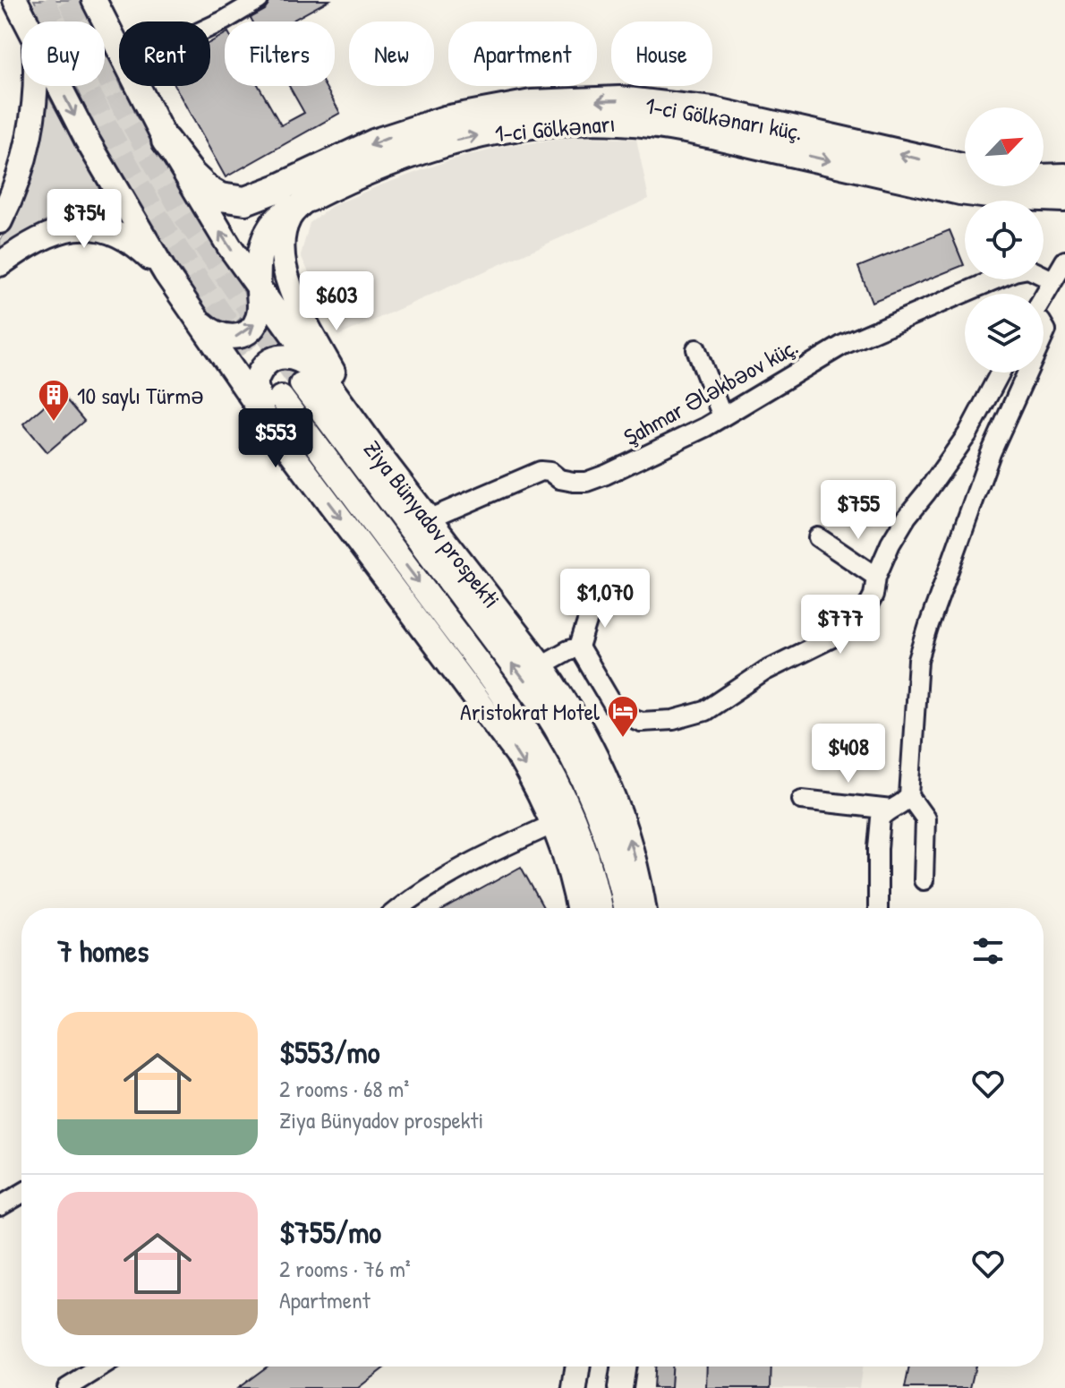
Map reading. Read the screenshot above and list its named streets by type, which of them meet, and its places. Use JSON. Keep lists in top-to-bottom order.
{
  "streets": {
    "highway": ["1-ci Gölkənarı küç.", "1-ci Gölkənarı"],
    "main road": ["Ziya Bünyadov prospekti"],
    "street": ["Şahmar Ələkbəov küç."]
  },
  "crossings": [
    ["1-ci Gölkənarı küç.", "Ziya Bünyadov prospekti"],
    ["Şahmar Ələkbəov küç.", "Ziya Bünyadov prospekti"]
  ],
  "one_way": ["1-ci Gölkənarı küç.", "1-ci Gölkənarı"],
  "places": {
    "building": ["10 saylı Türmə"],
    "hotel": ["Aristokrat Motel"]
  },
  "north": "top right",
  "page": {
    "chip": [
      "Buy",
      "Rent",
      "Filters",
      "New",
      "Apartment",
      "House"
    ],
    "price": [
      "$754",
      "$603",
      "$553",
      "$755",
      "$1,070",
      "$777",
      "$408"
    ],
    "heading": "7 homes",
    "list": [
      {
        "name": "$553/mo",
        "note": "2 rooms · 68 m² · Ziya Bünyadov prospekti"
      },
      {
        "name": "$755/mo",
        "note": "2 rooms · 76 m² · Apartment"
      }
    ]
  }
}
